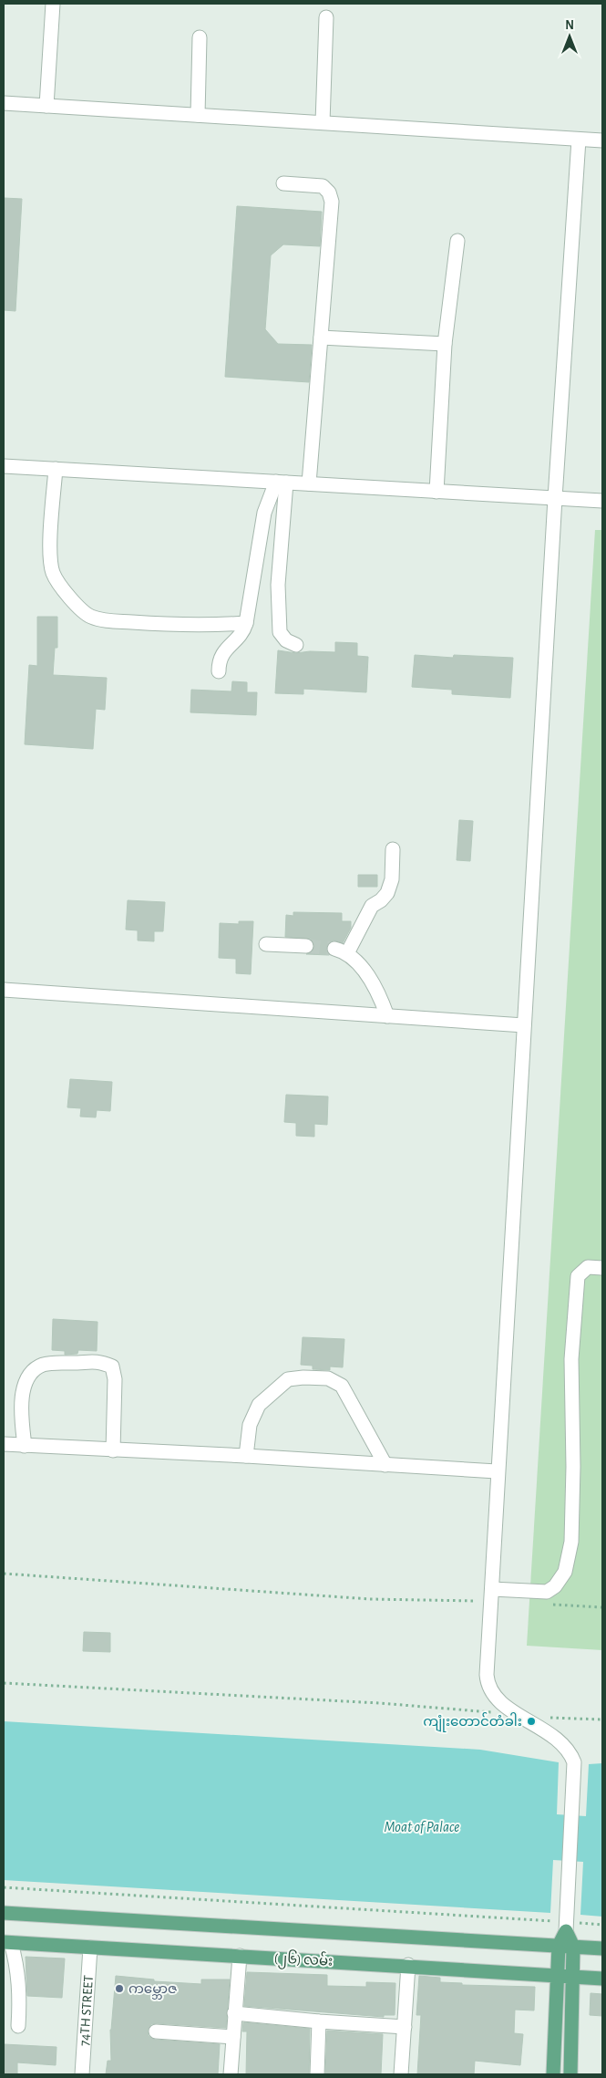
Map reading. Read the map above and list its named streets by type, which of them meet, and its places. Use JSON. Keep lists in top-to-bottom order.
{
  "streets": {
    "main road": ["(၂၆) လမ်း"],
    "street": ["74TH STREET"]
  },
  "crossings": [
    ["(၂၆) လမ်း", "74TH STREET"]
  ],
  "water": ["Moat of Palace"],
  "places": ["ကျုံးတောင်တံခါး", "ကမ္ဘောဇ"],
  "north": "top"
}
